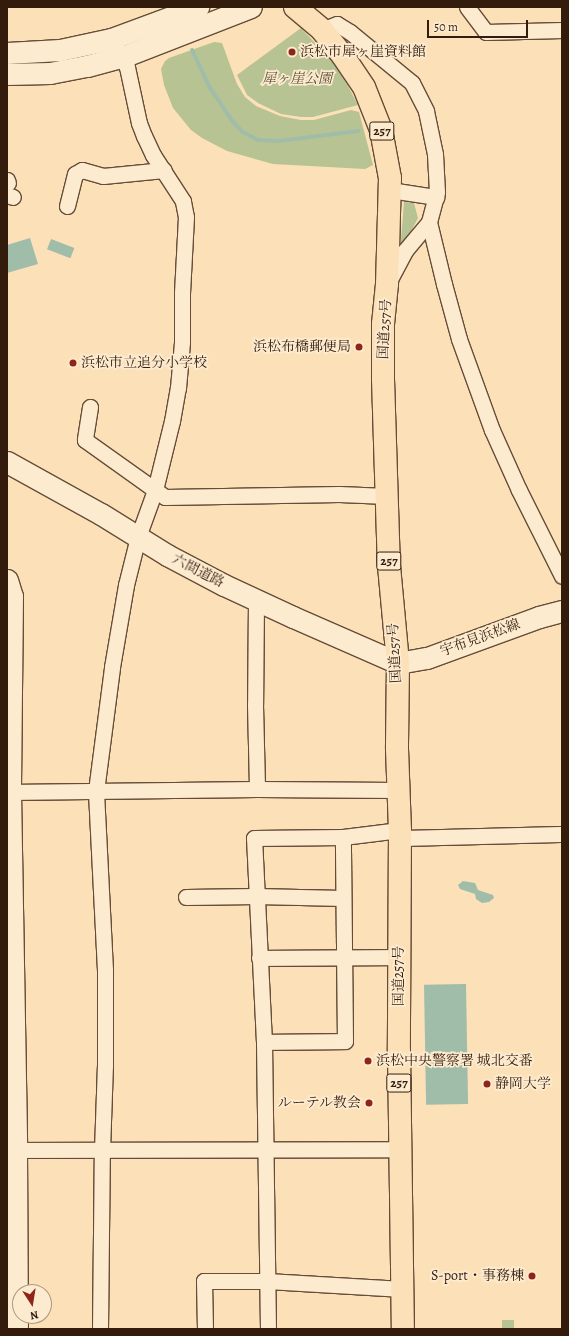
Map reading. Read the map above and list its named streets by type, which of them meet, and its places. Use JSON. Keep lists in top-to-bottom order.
{
  "streets": {
    "highway": ["257", "国道257号"],
    "street": ["六間道路", "宇布見浜松線"]
  },
  "crossings": [
    ["国道257号", "六間道路"],
    ["国道257号", "宇布見浜松線"],
    ["六間道路", "宇布見浜松線"]
  ],
  "parks": ["犀ヶ崖公園"],
  "places": [
    "浜松市犀ヶ崖資料館",
    "浜松布橋郵便局",
    "浜松市立追分小学校",
    "浜松中央警察署 城北交番",
    "静岡大学",
    "ルーテル教会",
    "S-port・事務棟"
  ],
  "scale_bar": "50 m",
  "north": "bottom"
}
